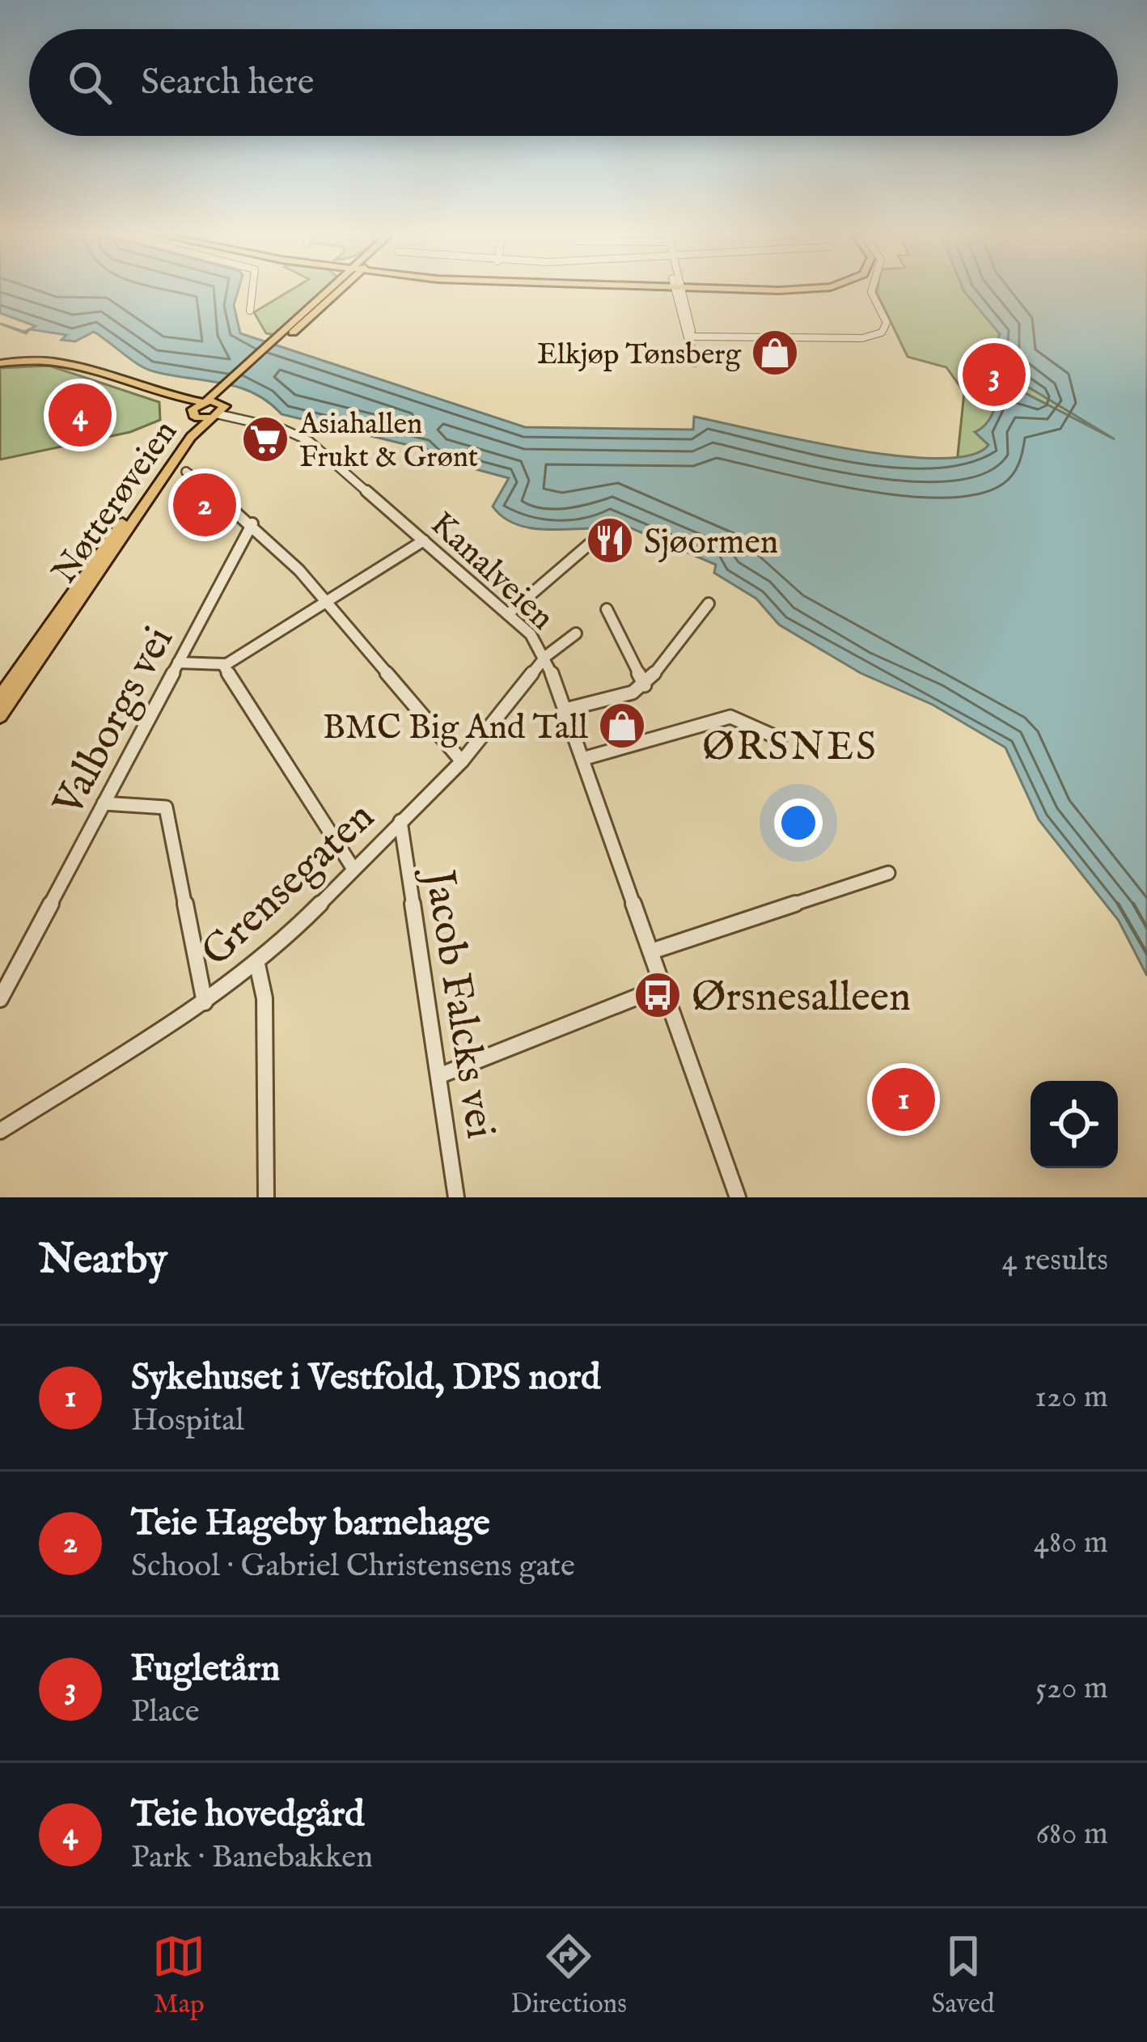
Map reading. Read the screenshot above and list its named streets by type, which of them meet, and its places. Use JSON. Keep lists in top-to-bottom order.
{
  "streets": {
    "main road": ["Nøtterøveien"],
    "street": [
      "Kanalveien",
      "Valborgs vei",
      "Grensegaten",
      "Jacob Falcks vei"
    ]
  },
  "crossings": [
    ["Nøtterøveien", "Kanalveien"],
    ["Kanalveien", "Grensegaten"],
    ["Grensegaten", "Jacob Falcks vei"]
  ],
  "districts": ["ØRSNES"],
  "places": {
    "shop": ["Elkjøp Tønsberg", "BMC Big And Tall"],
    "supermarket": ["Asiahallen Frukt & Grønt"],
    "restaurant": ["Sjøormen"],
    "bus stop": ["Ørsnesalleen"]
  },
  "page": {
    "search": "Search here",
    "pins": [
      "3",
      "4",
      "2",
      "1"
    ],
    "heading": ["Nearby", "4 results"],
    "list": [
      {
        "mark": "1",
        "name": "Sykehuset i Vestfold, DPS nord",
        "note": "Hospital",
        "value": "120 m"
      },
      {
        "mark": "2",
        "name": "Teie Hageby barnehage",
        "note": "School · Gabriel Christensens gate",
        "value": "480 m"
      },
      {
        "mark": "3",
        "name": "Fugletårn",
        "note": "Place",
        "value": "520 m"
      },
      {
        "mark": "4",
        "name": "Teie hovedgård",
        "note": "Park · Banebakken",
        "value": "680 m"
      }
    ],
    "nav": ["Map", "Directions", "Saved"]
  }
}
